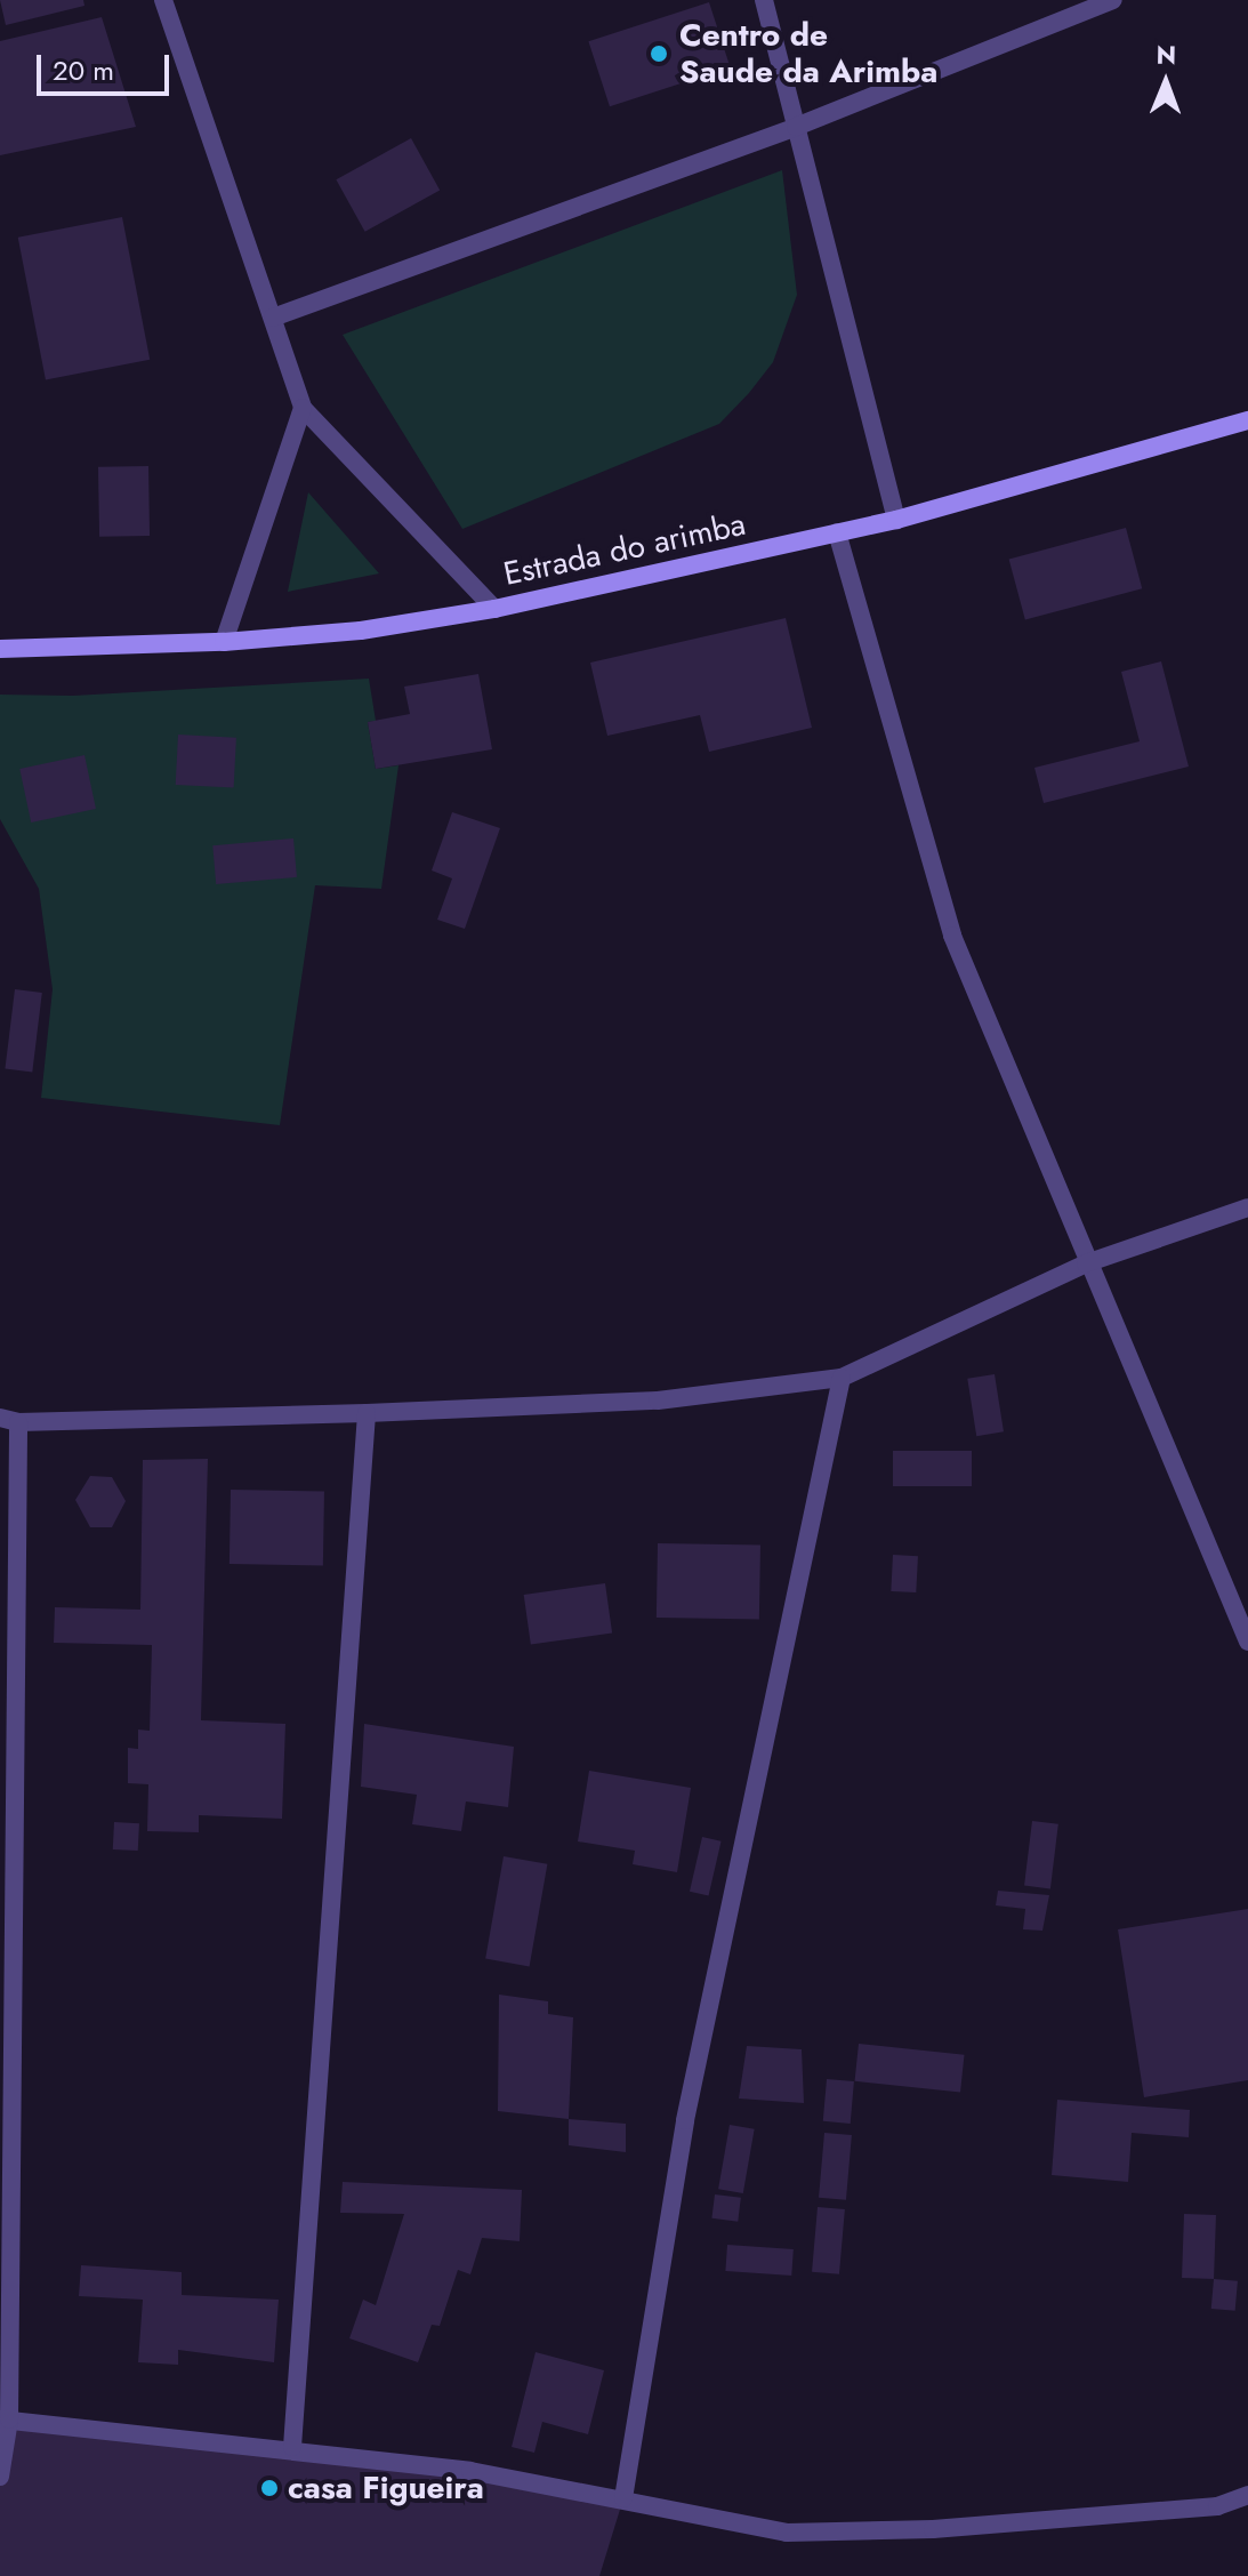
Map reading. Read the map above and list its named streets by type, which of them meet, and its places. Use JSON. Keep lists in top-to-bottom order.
{
  "streets": {
    "main road": ["Estrada do arimba"]
  },
  "places": ["Centro de Saude da Arimba", "casa Figueira"],
  "scale_bar": "20 m",
  "north": "top"
}
